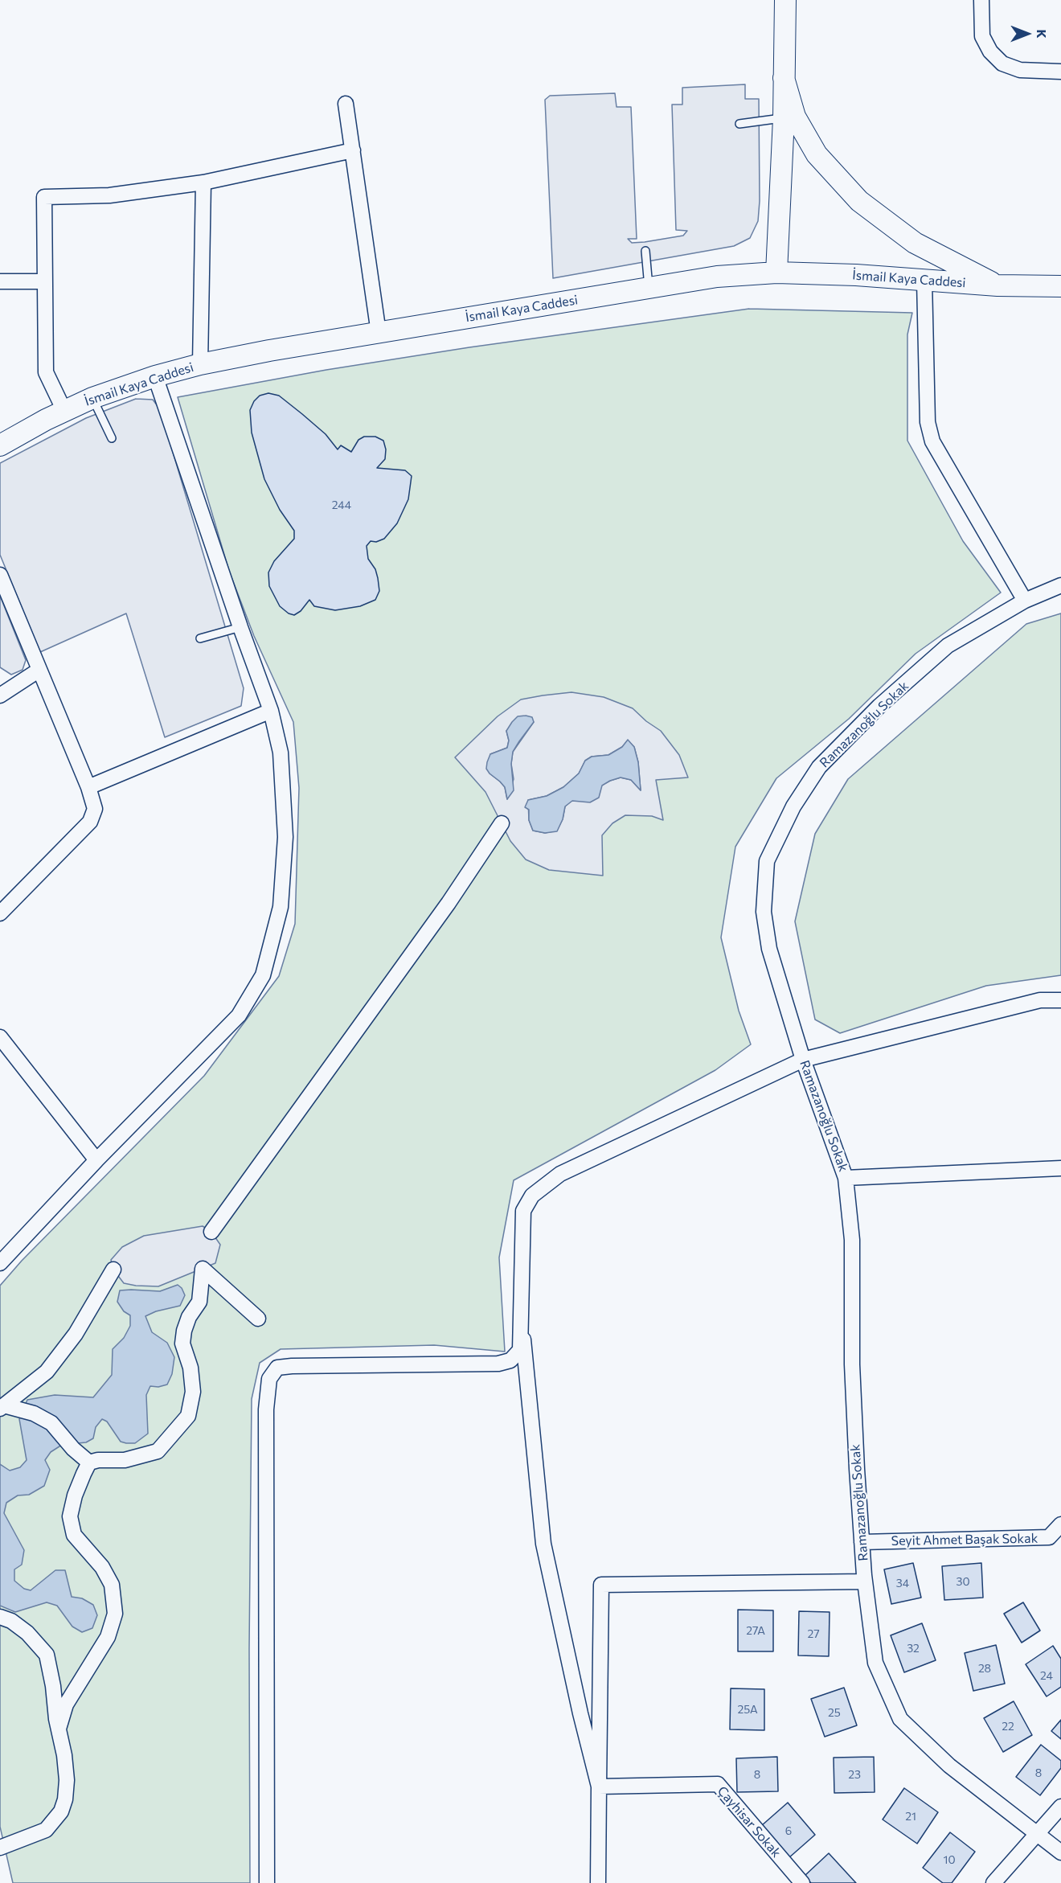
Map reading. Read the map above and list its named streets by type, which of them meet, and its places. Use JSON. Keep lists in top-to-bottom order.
{
  "streets": {
    "street": [
      "İsmail Kaya Caddesi",
      "Ramazanoğlu Sokak",
      "Seyit Ahmet Başak Sokak",
      "Çayhisar Sokak"
    ]
  },
  "crossings": [
    ["Ramazanoğlu Sokak", "Seyit Ahmet Başak Sokak"]
  ],
  "house_numbers": [
    "244",
    "30",
    "34",
    "27A",
    "27",
    "32",
    "28",
    "24",
    "25A",
    "25",
    "22",
    "8",
    "8",
    "23",
    "21",
    "6",
    "10"
  ],
  "north": "right"
}
